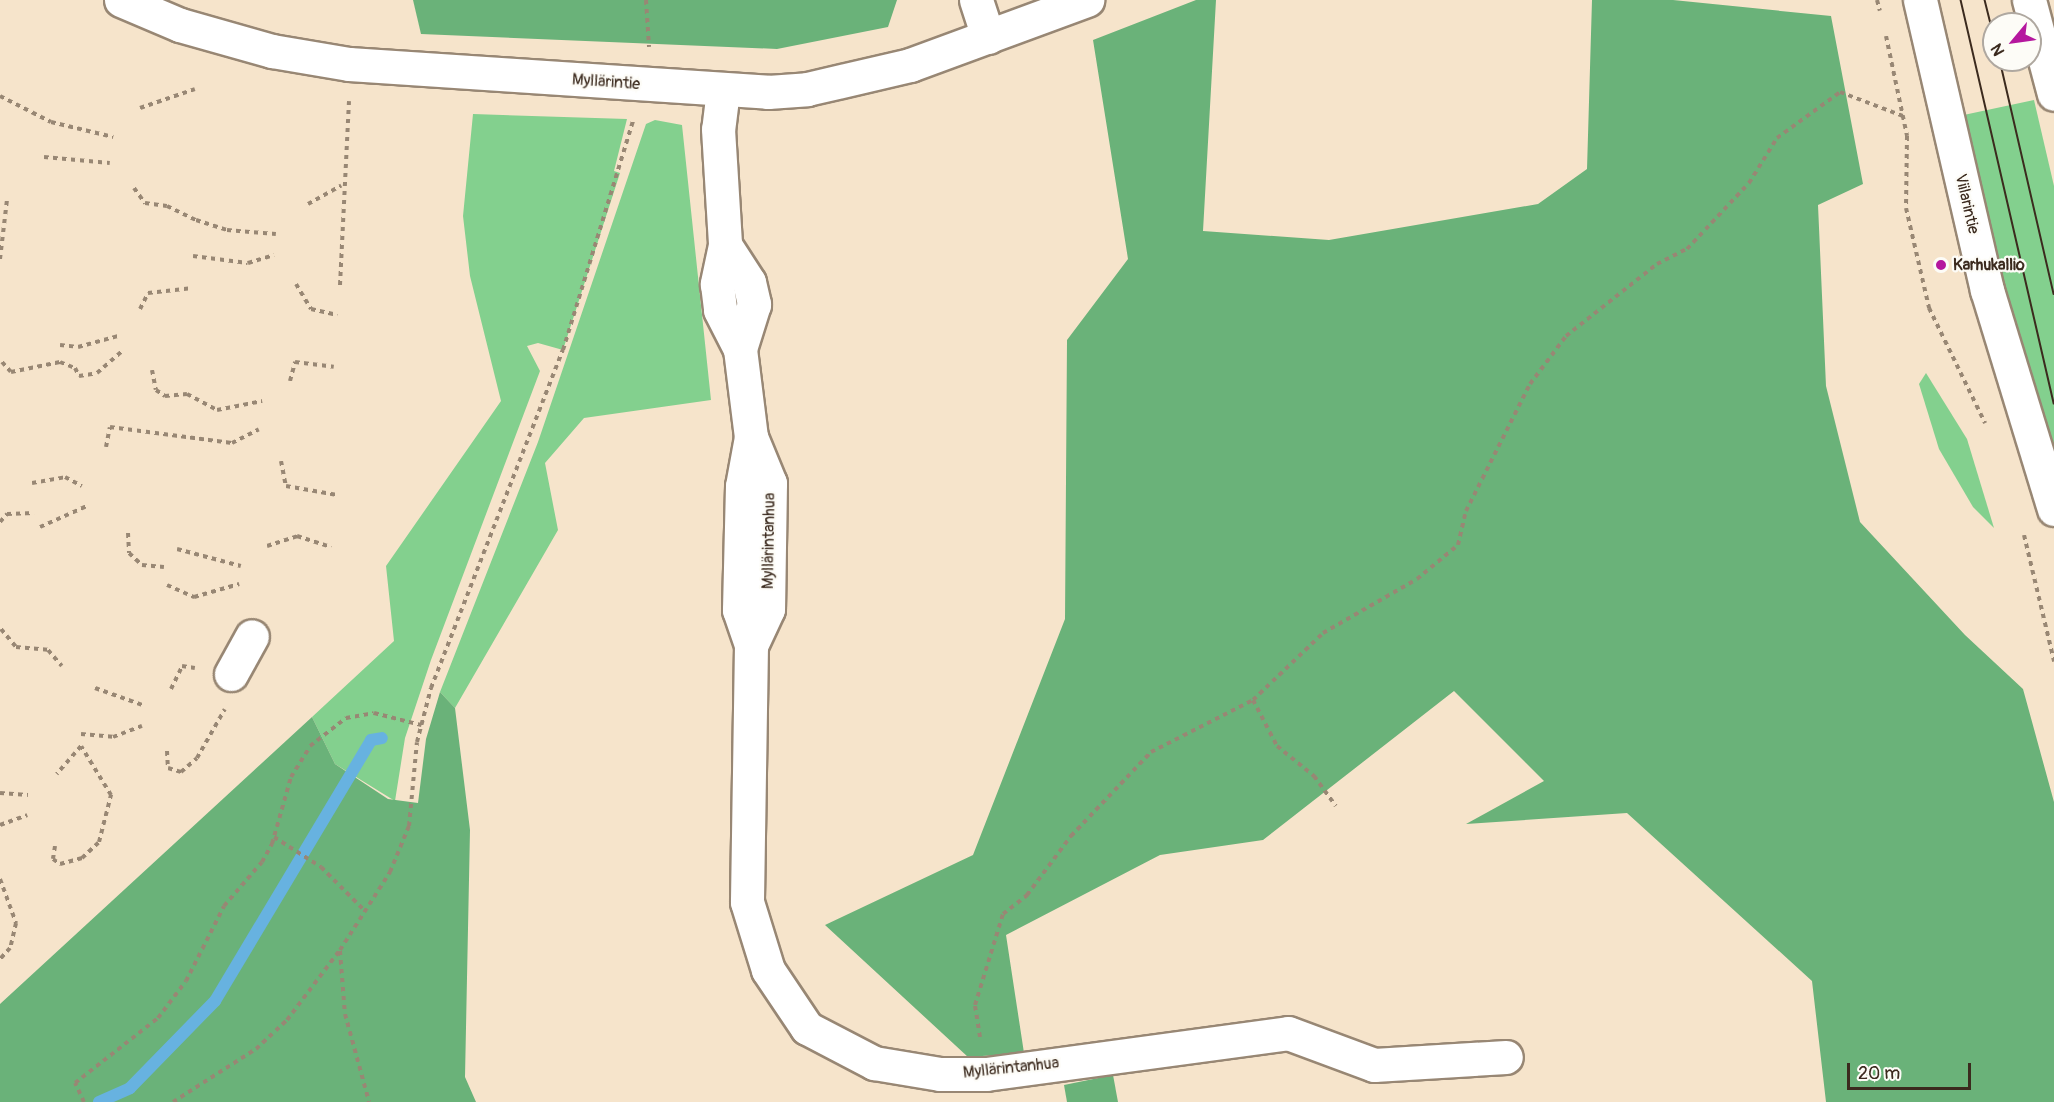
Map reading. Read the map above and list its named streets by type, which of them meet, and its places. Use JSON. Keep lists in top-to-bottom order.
{
  "streets": {
    "street": ["Myllärintie", "Viilarintie", "Myllärintanhua"]
  },
  "crossings": [
    ["Myllärintie", "Myllärintanhua"]
  ],
  "places": ["Karhukallio"],
  "scale_bar": "20 m",
  "north": "bottom left"
}
